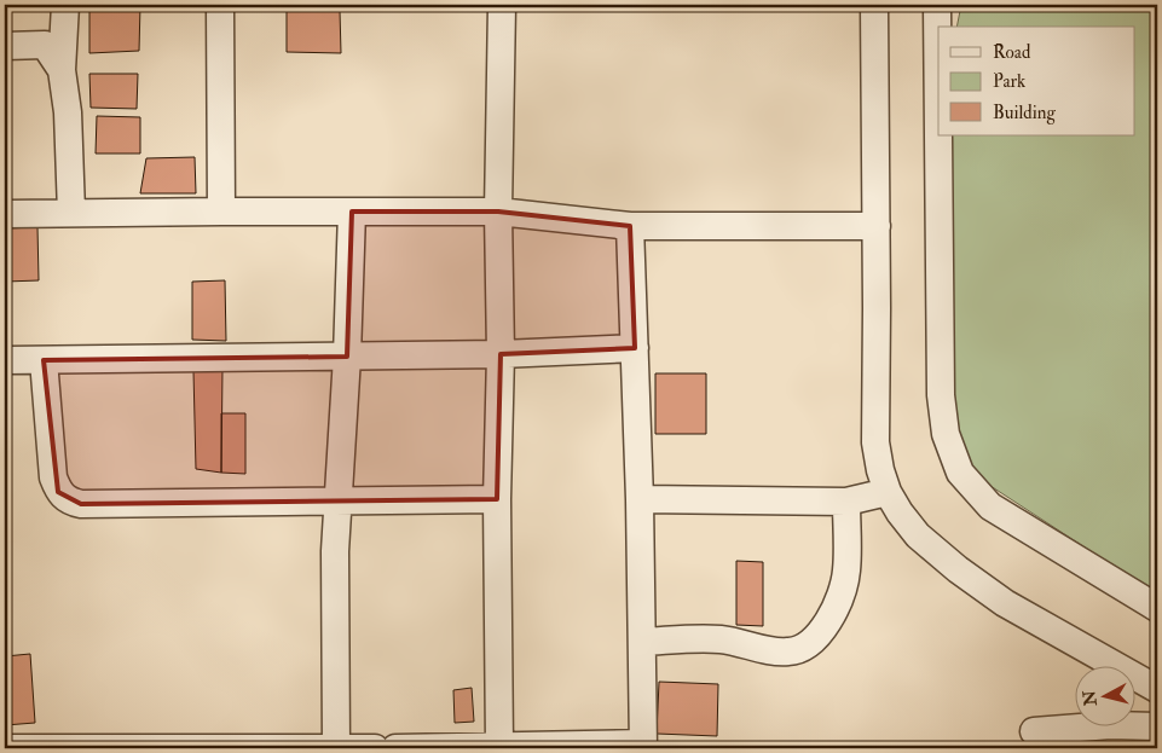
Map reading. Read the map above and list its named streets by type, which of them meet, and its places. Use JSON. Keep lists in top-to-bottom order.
{
  "legend": ["Road", "Park", "Building"],
  "north": "left"
}
